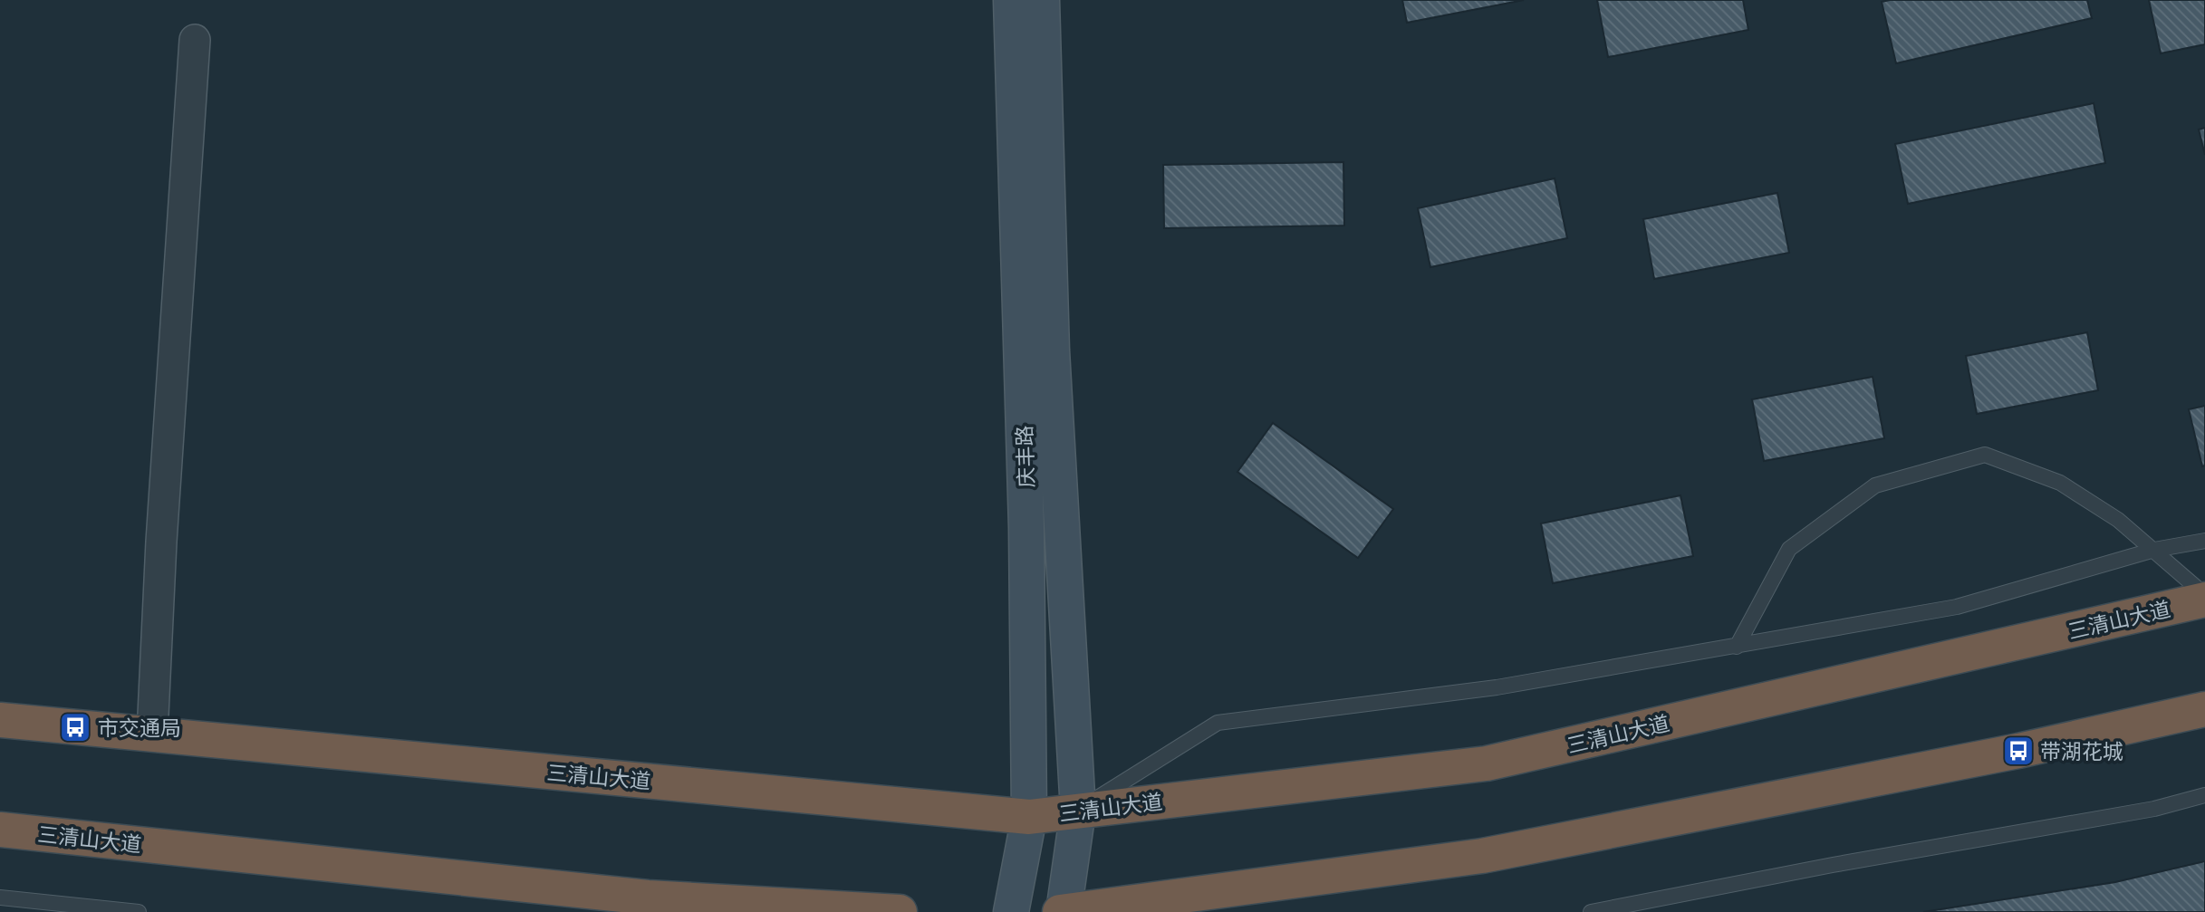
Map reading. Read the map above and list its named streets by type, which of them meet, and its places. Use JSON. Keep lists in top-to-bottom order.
{
  "streets": {
    "highway": ["三清山大道"],
    "main road": ["庆丰路"]
  },
  "crossings": [
    ["庆丰路", "三清山大道"]
  ],
  "places": {
    "bus stop": ["市交通局", "带湖花城"]
  }
}
